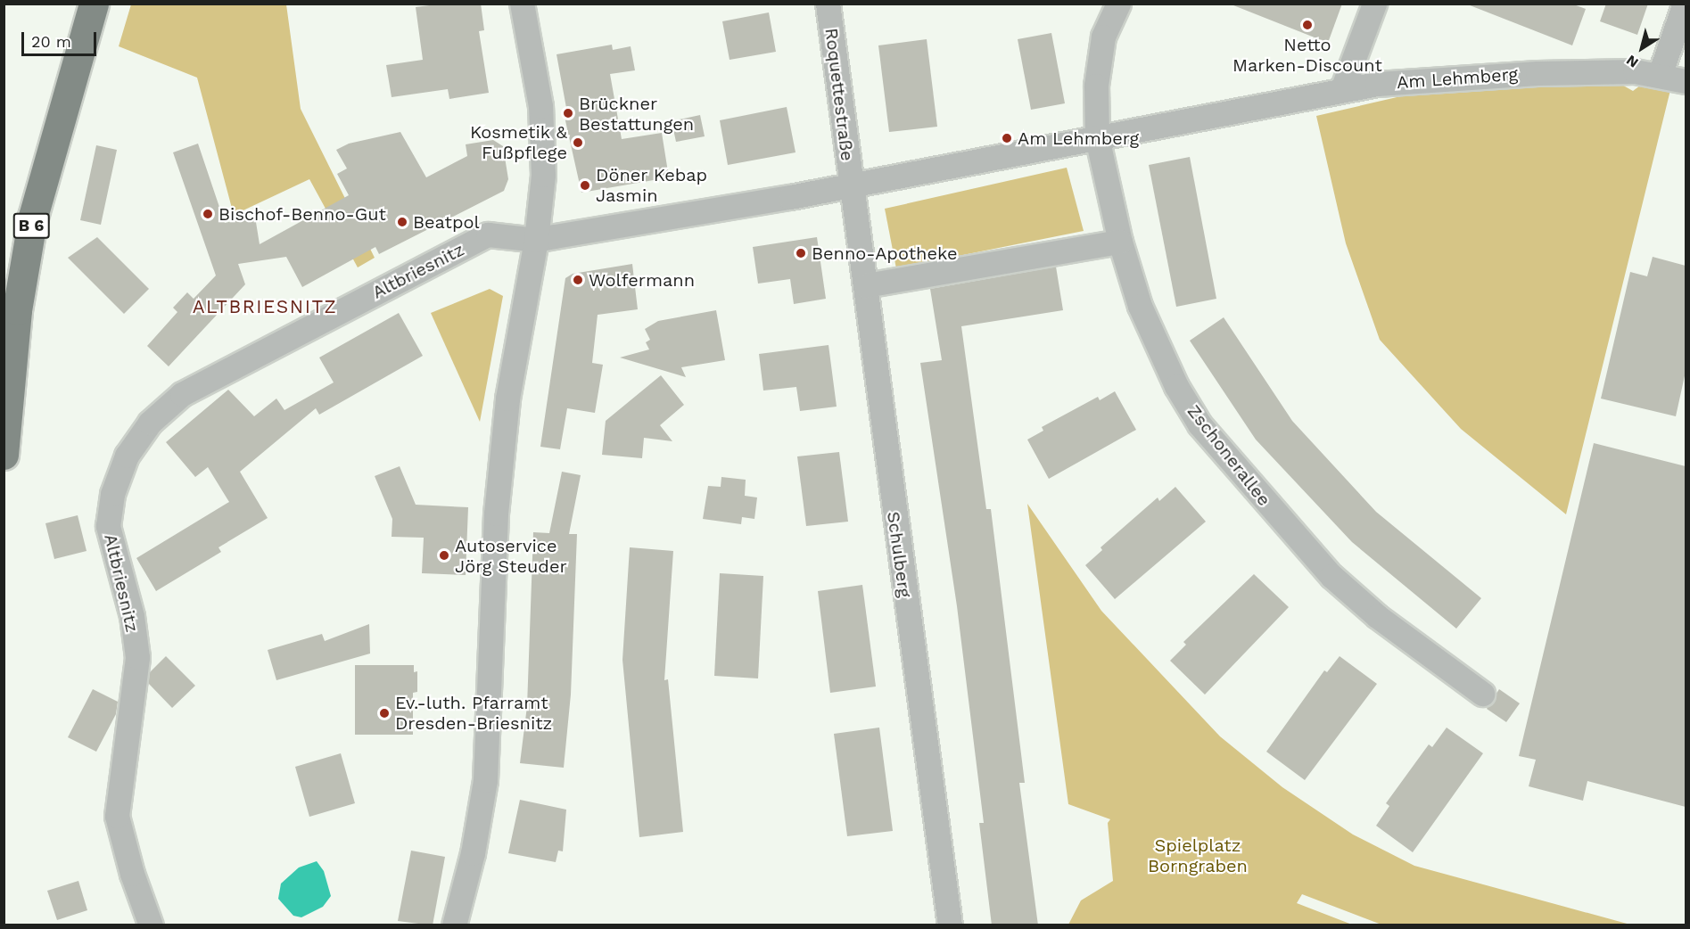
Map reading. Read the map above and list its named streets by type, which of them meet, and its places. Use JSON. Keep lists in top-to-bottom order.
{
  "streets": {
    "main road": ["B 6"],
    "street": [
      "Am Lehmberg",
      "Roquettestraße",
      "Altbriesnitz",
      "Zschonerallee",
      "Schulberg"
    ]
  },
  "crossings": [
    ["Am Lehmberg", "Roquettestraße"],
    ["Am Lehmberg", "Altbriesnitz"],
    ["Am Lehmberg", "Zschonerallee"],
    ["Am Lehmberg", "Schulberg"],
    ["Roquettestraße", "Schulberg"]
  ],
  "districts": ["ALTBRIESNITZ"],
  "parks": ["Spielplatz Borngraben"],
  "places": [
    "Netto Marken-Discount",
    "Brückner Bestattungen",
    "Am Lehmberg",
    "Kosmetik & Fußpflege",
    "Döner Kebap Jasmin",
    "Bischof-Benno-Gut",
    "Beatpol",
    "Benno-Apotheke",
    "Wolfermann",
    "Autoservice Jörg Steuder",
    "Ev.-luth. Pfarramt Dresden-Briesnitz"
  ],
  "scale_bar": "20 m",
  "north": "bottom left"
}
